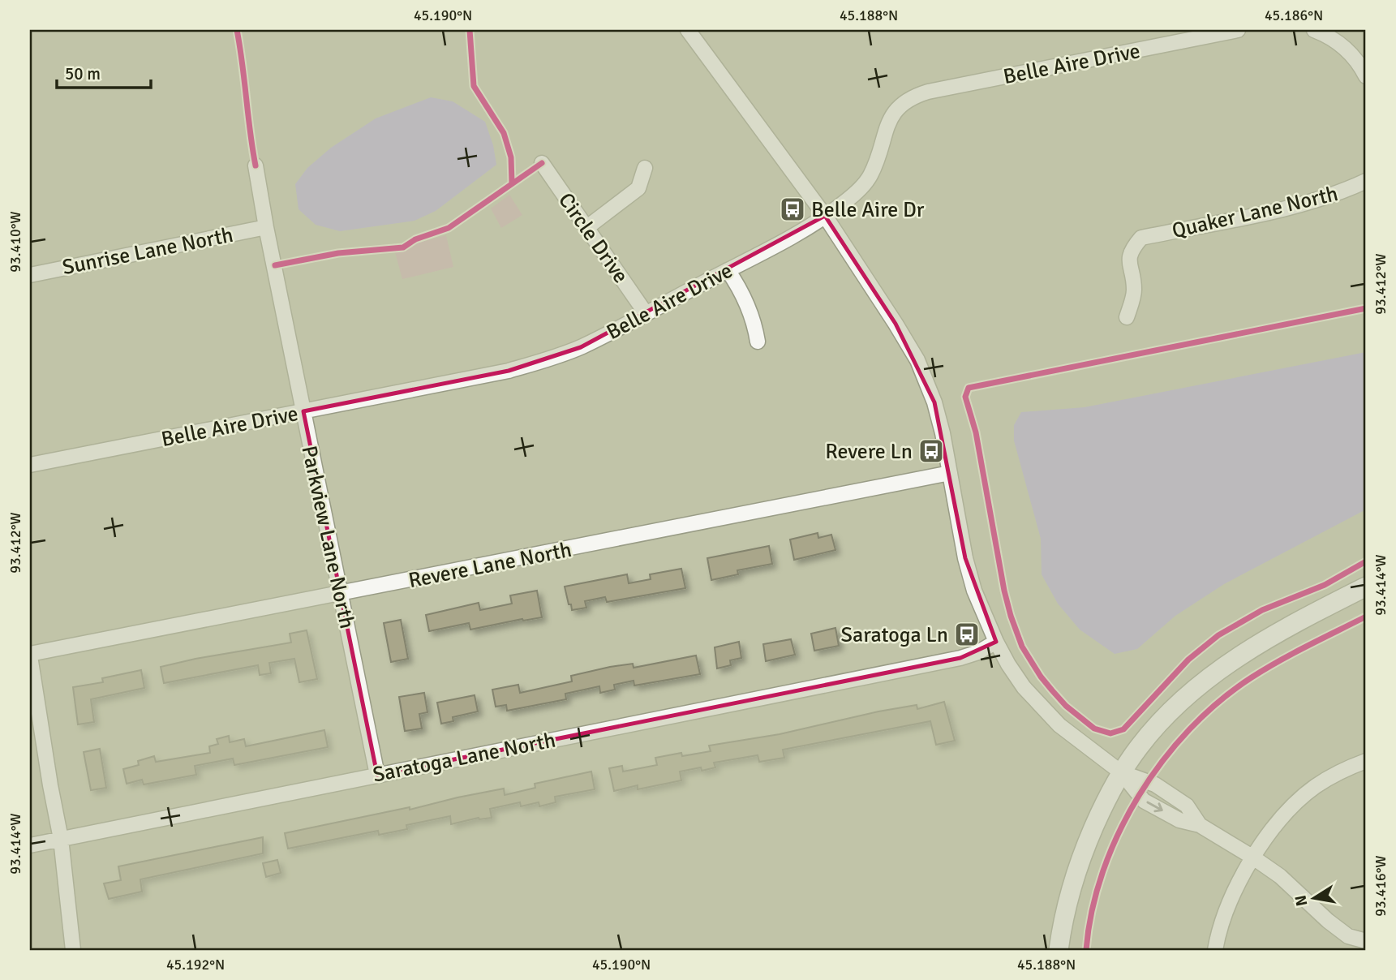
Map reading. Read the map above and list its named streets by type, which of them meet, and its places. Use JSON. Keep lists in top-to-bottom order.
{
  "streets": {
    "street": [
      "Belle Aire Drive",
      "Quaker Lane North",
      "Circle Drive",
      "Sunrise Lane North",
      "Parkview Lane North",
      "Revere Lane North",
      "Saratoga Lane North"
    ]
  },
  "crossings": [
    ["Belle Aire Drive", "Circle Drive"],
    ["Belle Aire Drive", "Parkview Lane North"],
    ["Sunrise Lane North", "Parkview Lane North"],
    ["Parkview Lane North", "Revere Lane North"],
    ["Parkview Lane North", "Saratoga Lane North"]
  ],
  "places": {
    "bus stop": ["Belle Aire Dr", "Revere Ln", "Saratoga Ln"]
  },
  "scale_bar": "50 m",
  "north": "left",
  "coordinates": [
    "45.190°N",
    "45.188°N",
    "45.186°N",
    "93.410°W",
    "93.412°W",
    "93.414°W",
    "93.416°W",
    "45.192°N"
  ]
}
